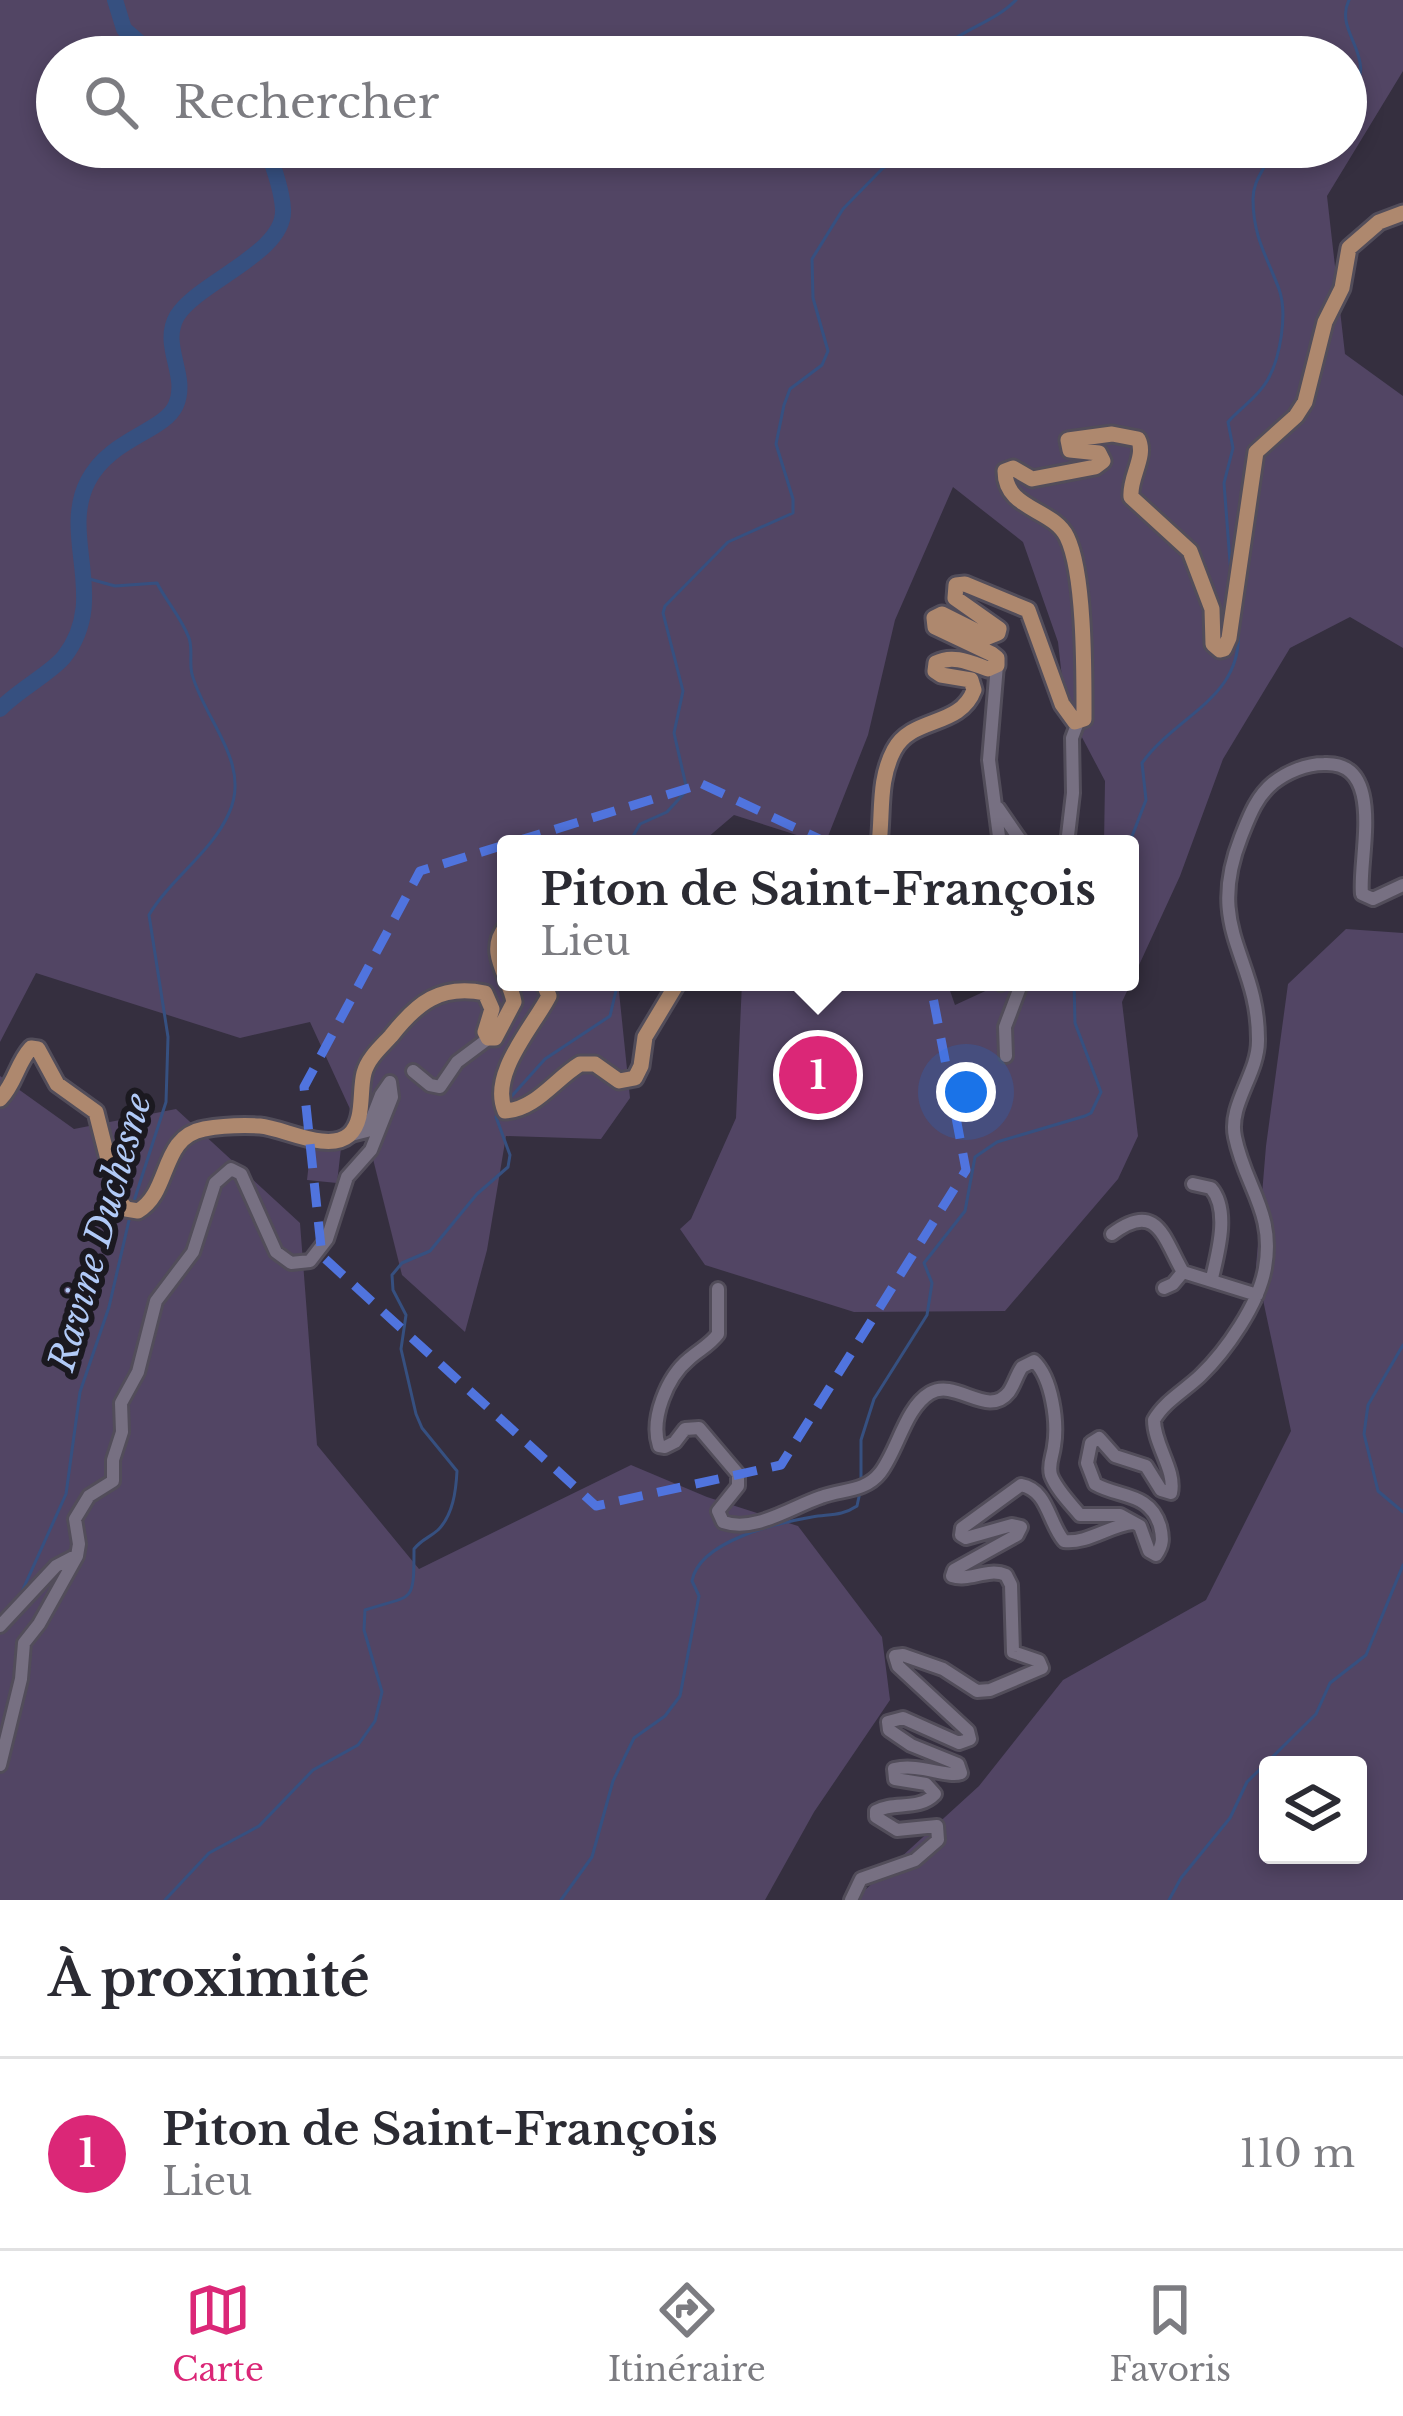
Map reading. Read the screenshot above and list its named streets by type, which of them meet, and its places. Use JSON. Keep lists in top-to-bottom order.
{
  "water": ["Ravine Duchesne"],
  "page": {
    "search": "Rechercher",
    "popup": ["Piton de Saint-François", "Lieu"],
    "pins": "1",
    "heading": "À proximité",
    "list": [
      {
        "mark": "1",
        "name": "Piton de Saint-François",
        "note": "Lieu",
        "value": "110 m"
      }
    ],
    "nav": ["Carte", "Itinéraire", "Favoris"]
  }
}
